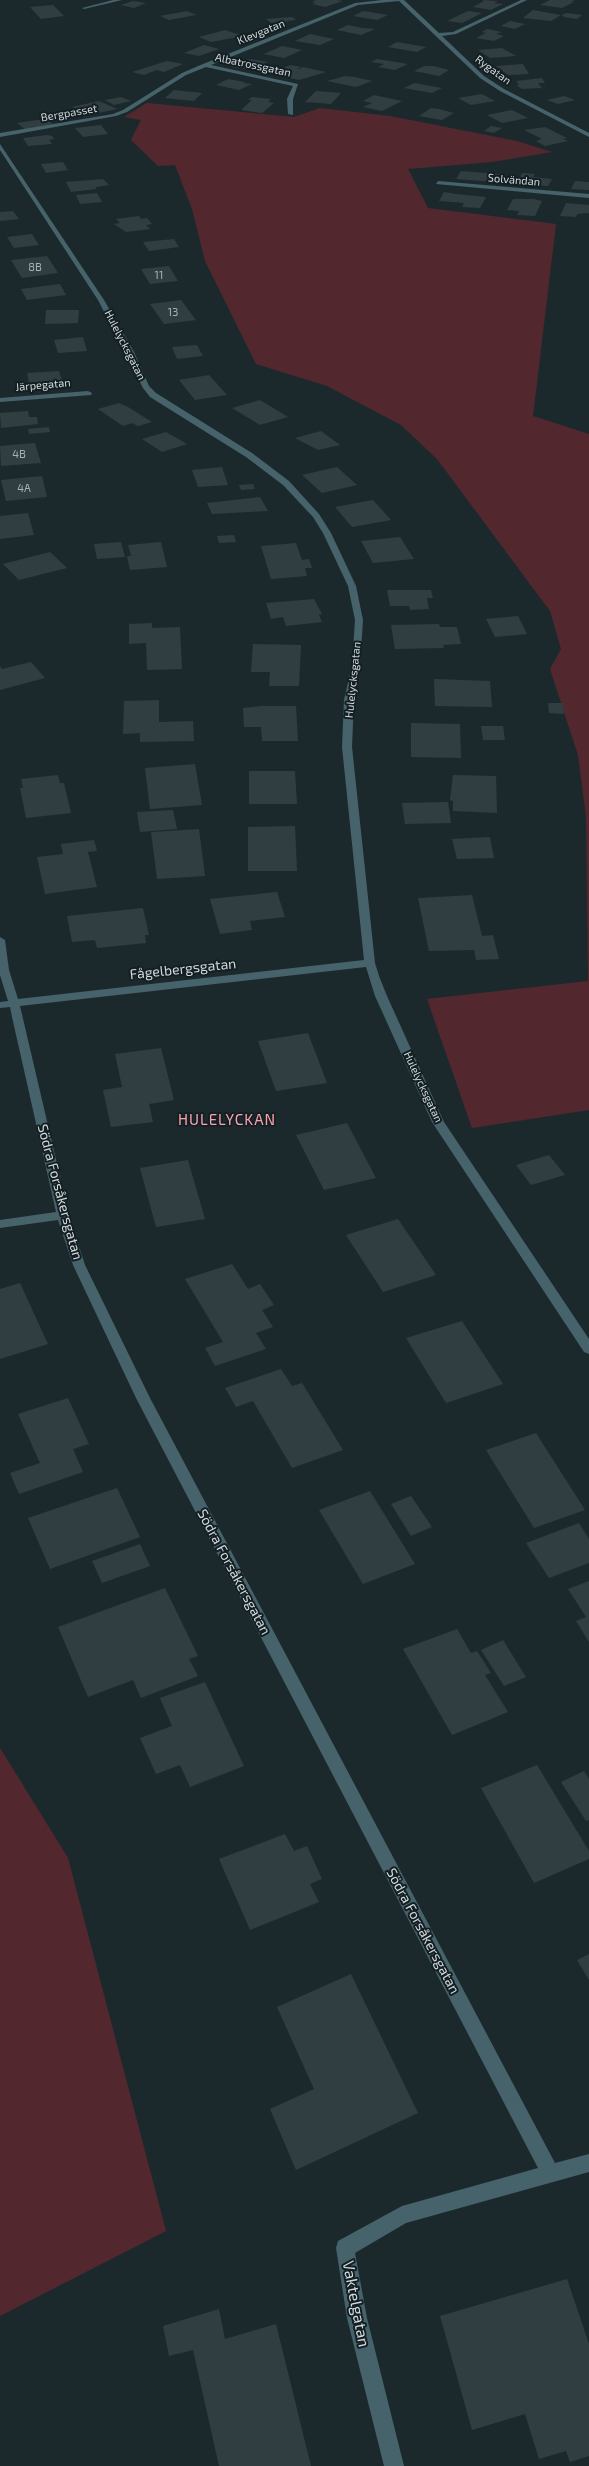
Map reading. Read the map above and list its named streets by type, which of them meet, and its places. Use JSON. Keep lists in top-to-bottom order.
{
  "streets": {
    "street": [
      "Klevgatan",
      "Albatrossgatan",
      "Rygatan",
      "Bergpasset",
      "Solvändan",
      "Hulelycksgatan",
      "Järpegatan",
      "Fågelbergsgatan",
      "Södra Forsåkersgatan",
      "Vaktelgatan"
    ]
  },
  "crossings": [
    ["Klevgatan", "Albatrossgatan"],
    ["Klevgatan", "Rygatan"],
    ["Klevgatan", "Bergpasset"],
    ["Hulelycksgatan", "Fågelbergsgatan"],
    ["Fågelbergsgatan", "Södra Forsåkersgatan"],
    ["Södra Forsåkersgatan", "Vaktelgatan"]
  ],
  "districts": ["HULELYCKAN"],
  "house_numbers": [
    "8B",
    "11",
    "13",
    "4B",
    "4A"
  ]
}
